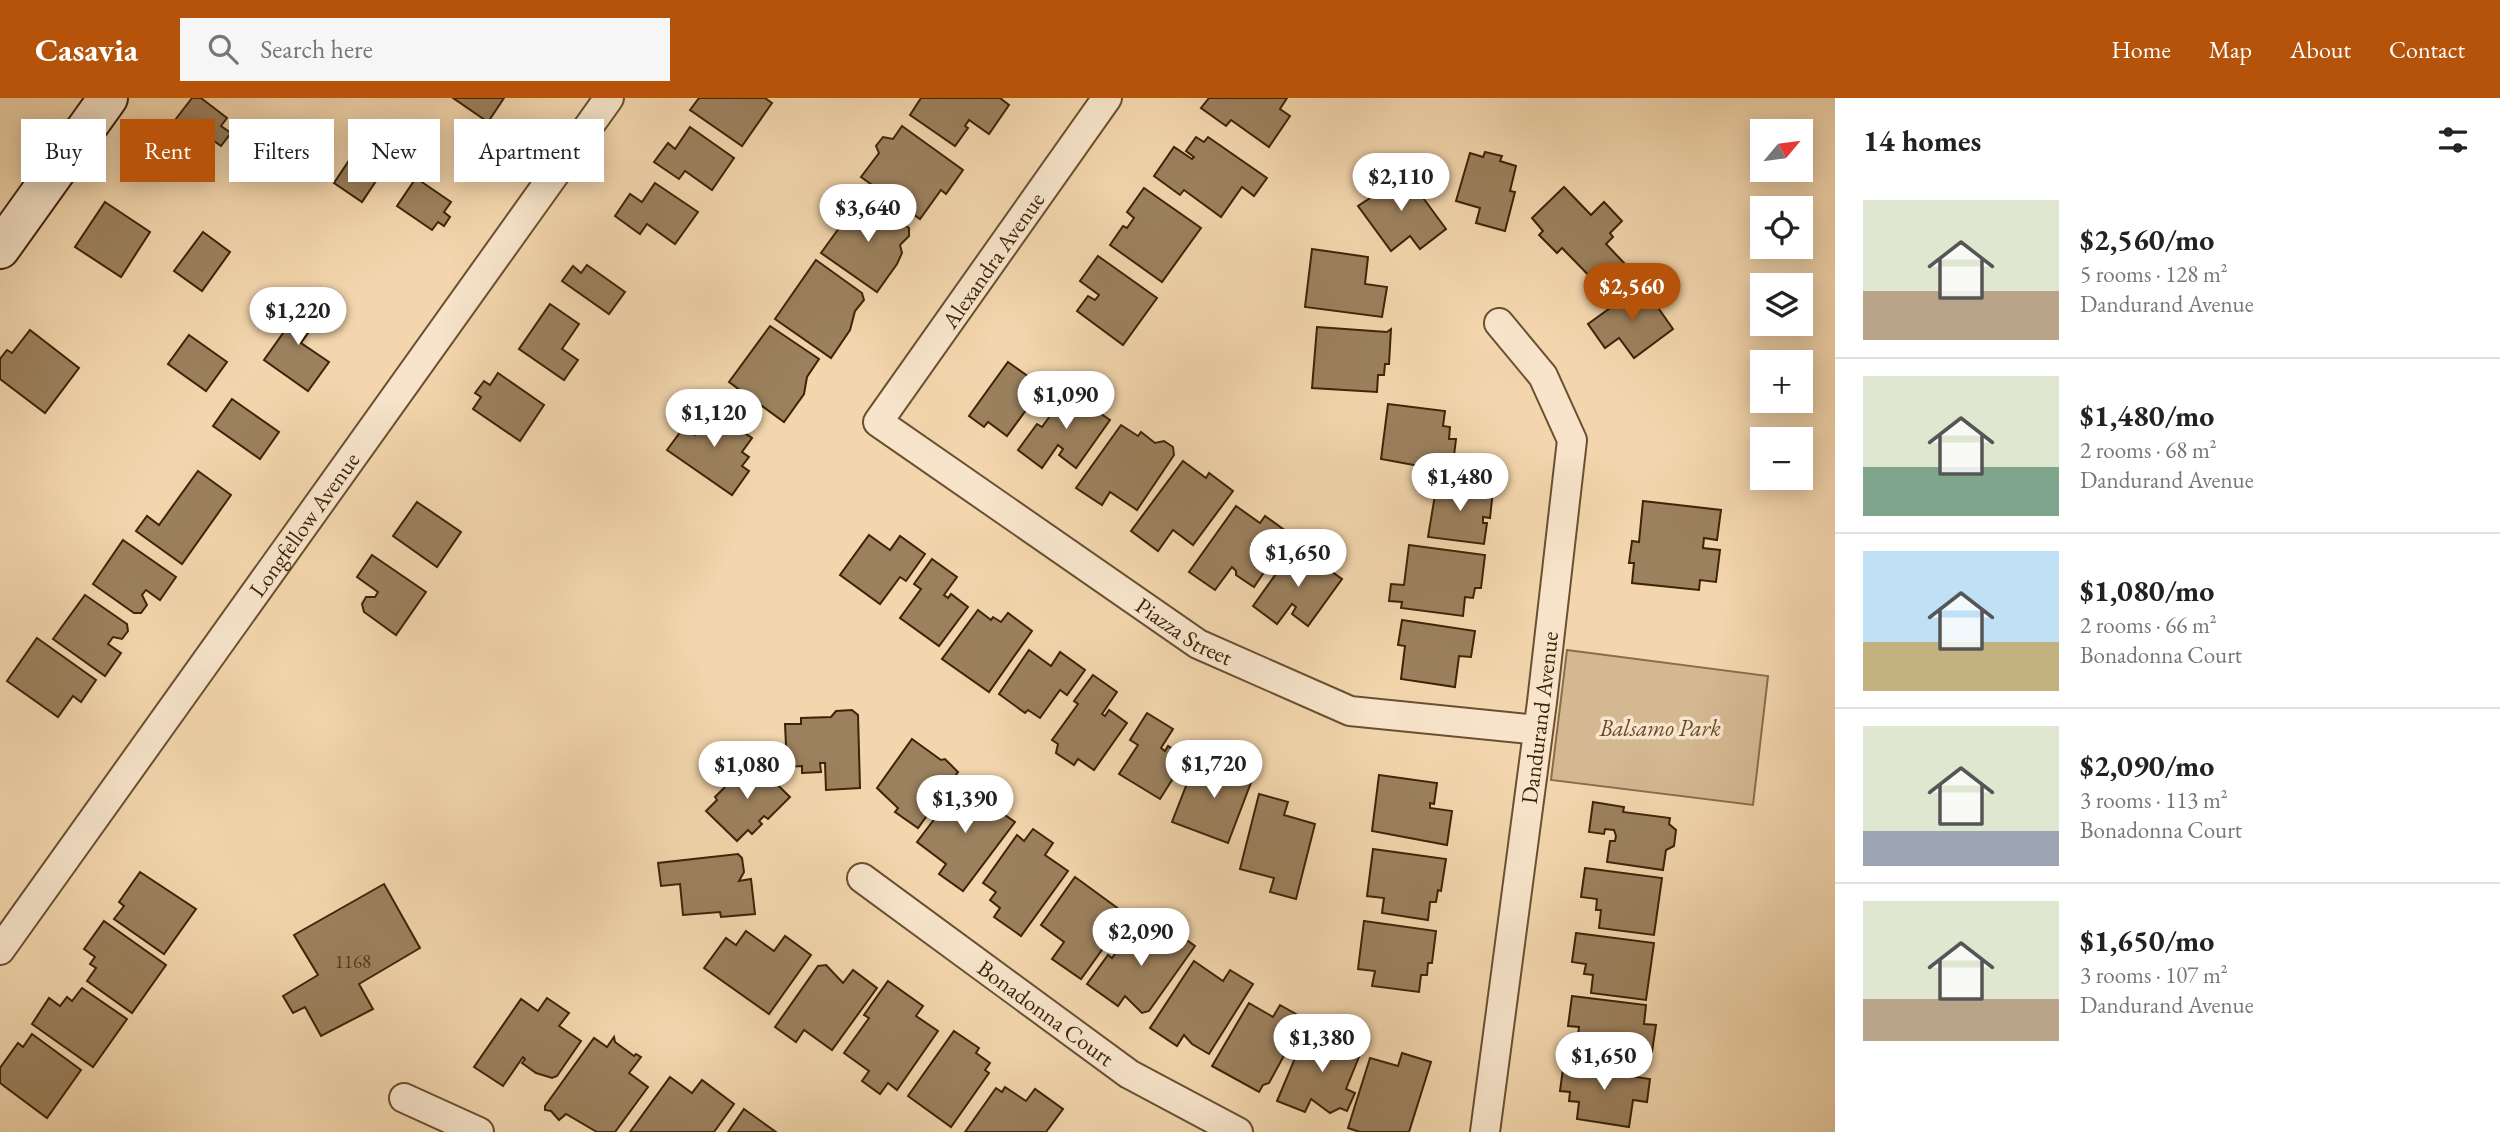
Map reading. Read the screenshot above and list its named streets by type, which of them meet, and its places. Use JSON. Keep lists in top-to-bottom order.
{
  "streets": {
    "street": [
      "Alexandra Avenue",
      "Longfellow Avenue",
      "Piazza Street",
      "Dandurand Avenue",
      "Bonadonna Court"
    ]
  },
  "crossings": [
    ["Alexandra Avenue", "Piazza Street"],
    ["Piazza Street", "Dandurand Avenue"]
  ],
  "parks": ["Balsamo Park"],
  "house_numbers": ["1168"],
  "north": "top right",
  "page": {
    "header": "Casavia",
    "search": "Search here",
    "nav": [
      "Home",
      "Map",
      "About",
      "Contact"
    ],
    "heading": "14 homes",
    "map_buttons": ["+", "−"],
    "chip": [
      "Buy",
      "Rent",
      "Filters",
      "New",
      "Apartment"
    ],
    "price": [
      "$2,110",
      "$3,640",
      "$2,560",
      "$1,220",
      "$1,090",
      "$1,120",
      "$1,480",
      "$1,650",
      "$1,720",
      "$1,080",
      "$1,390",
      "$2,090",
      "$1,380",
      "$1,650"
    ],
    "list": [
      {
        "name": "$2,560/mo",
        "note": "5 rooms · 128 m² · Dandurand Avenue"
      },
      {
        "name": "$1,480/mo",
        "note": "2 rooms · 68 m² · Dandurand Avenue"
      },
      {
        "name": "$1,080/mo",
        "note": "2 rooms · 66 m² · Bonadonna Court"
      },
      {
        "name": "$2,090/mo",
        "note": "3 rooms · 113 m² · Bonadonna Court"
      },
      {
        "name": "$1,650/mo",
        "note": "3 rooms · 107 m² · Dandurand Avenue"
      }
    ]
  }
}
